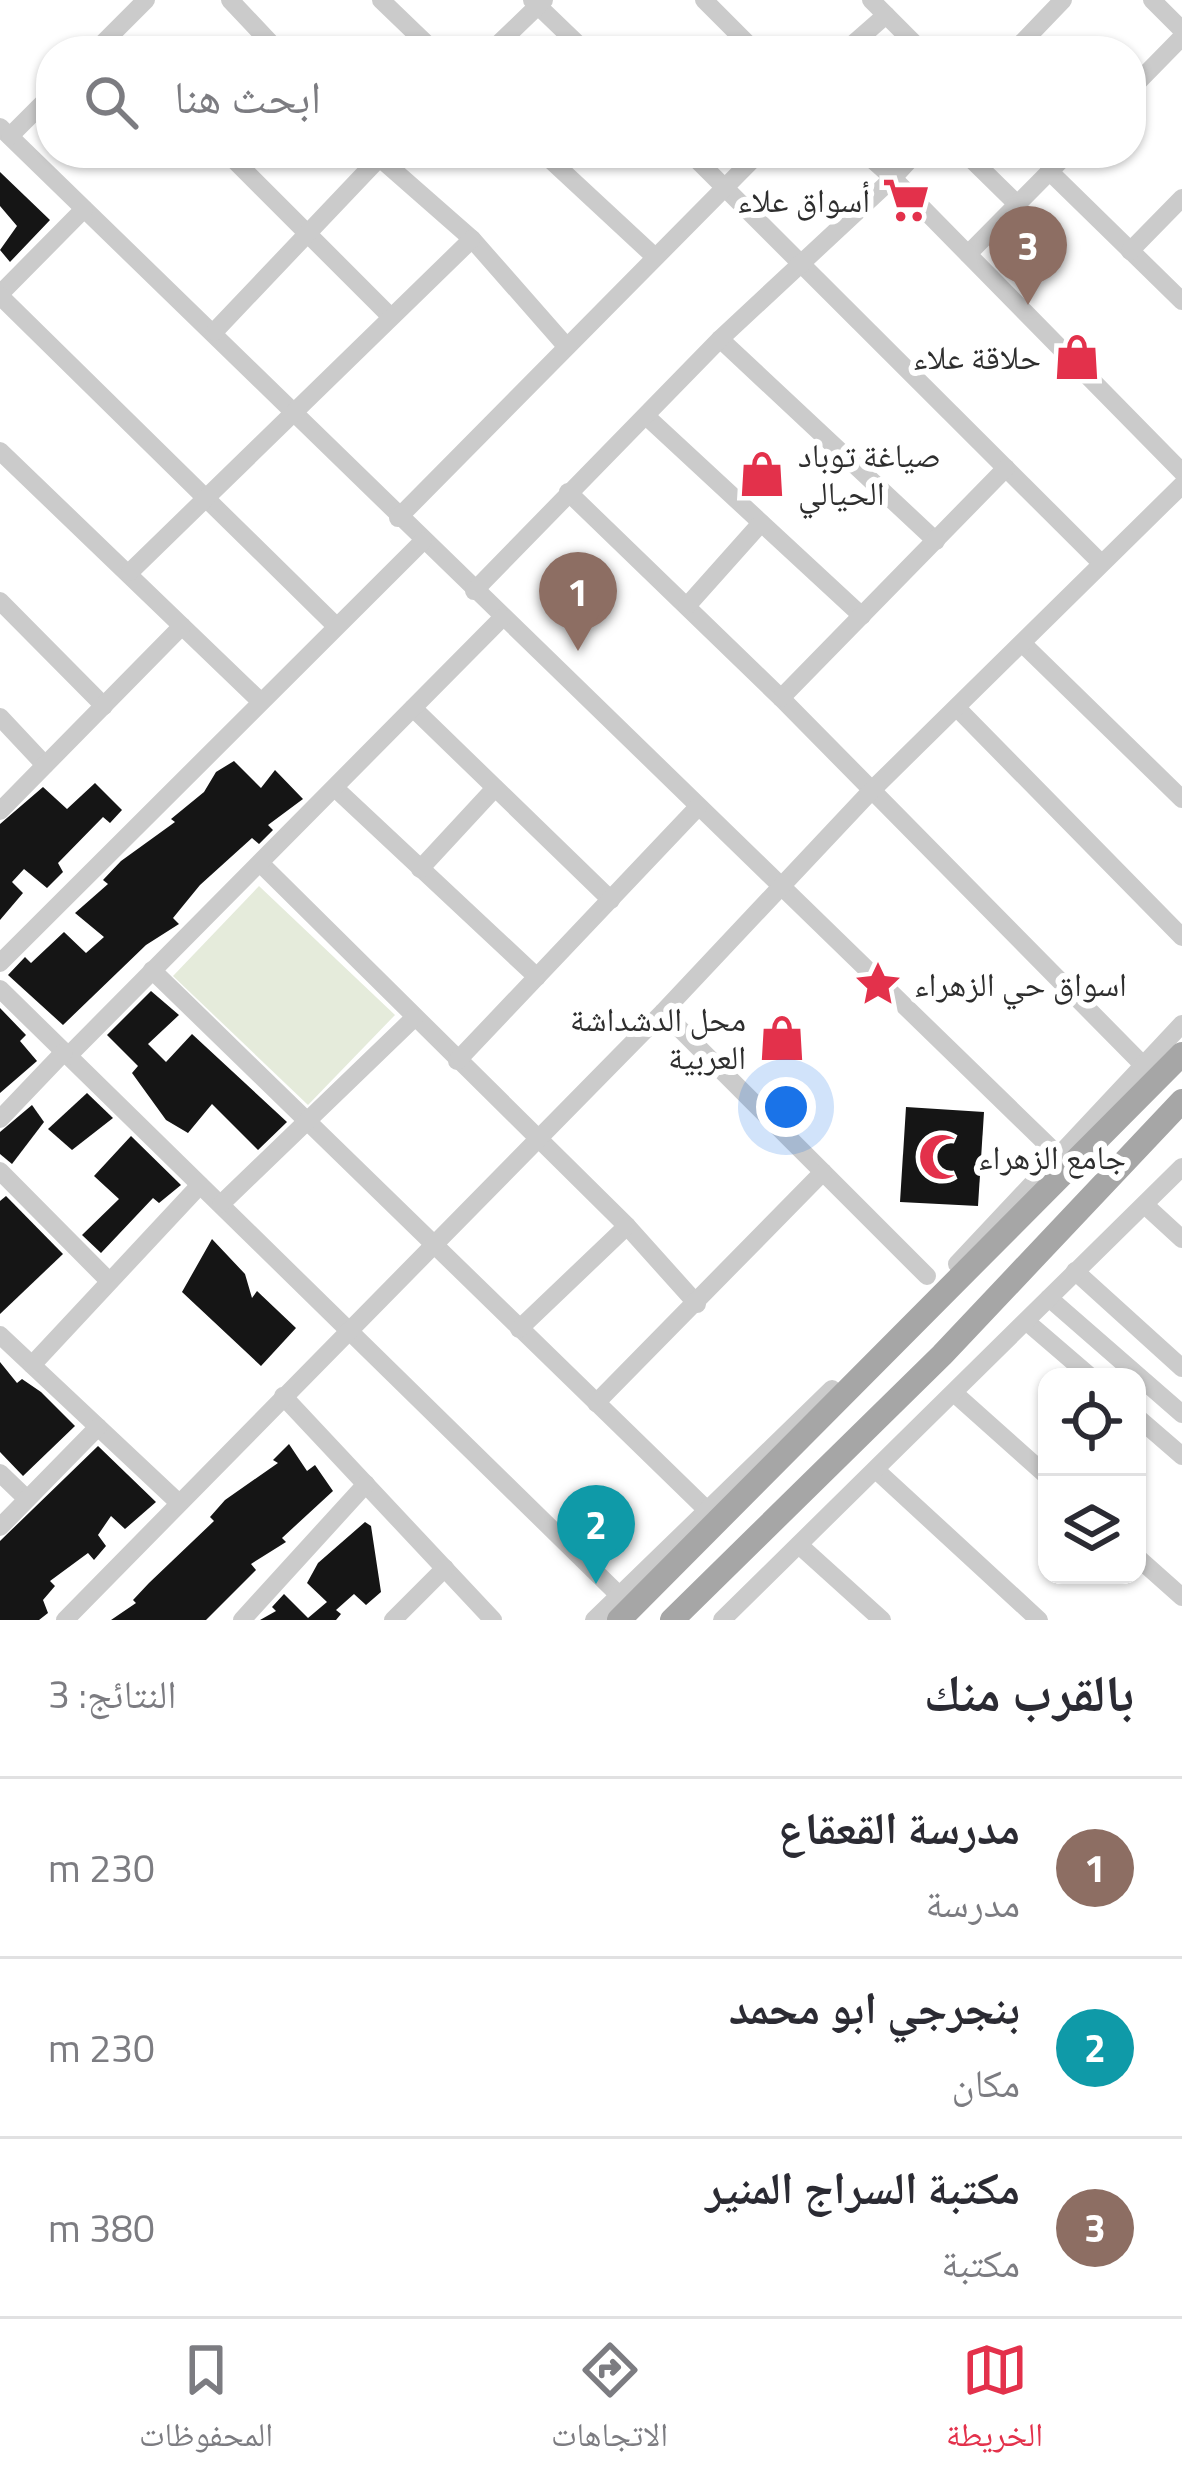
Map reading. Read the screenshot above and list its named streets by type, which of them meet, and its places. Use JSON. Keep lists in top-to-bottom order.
{
  "places": {
    "supermarket": ["أسواق علاء"],
    "shop": ["حلاقة علاء", "صياغة توباد الحيالي", "محل الدشداشة العربية"],
    "place": ["اسواق حي الزهراء"],
    "mosque": ["جامع الزهراء"]
  },
  "page": {
    "search": "ابحث هنا",
    "pins": ["3", "1", "2"],
    "heading": ["بالقرب منك", "النتائج: 3"],
    "list": [
      {
        "mark": "1",
        "name": "مدرسة القعقاع",
        "note": "مدرسة",
        "value": "230 m"
      },
      {
        "mark": "2",
        "name": "بنجرجي ابو محمد",
        "note": "مكان",
        "value": "230 m"
      },
      {
        "mark": "3",
        "name": "مكتبة السراج المنير",
        "note": "مكتبة",
        "value": "380 m"
      }
    ],
    "nav": ["الخريطة", "الاتجاهات", "المحفوظات"]
  }
}
